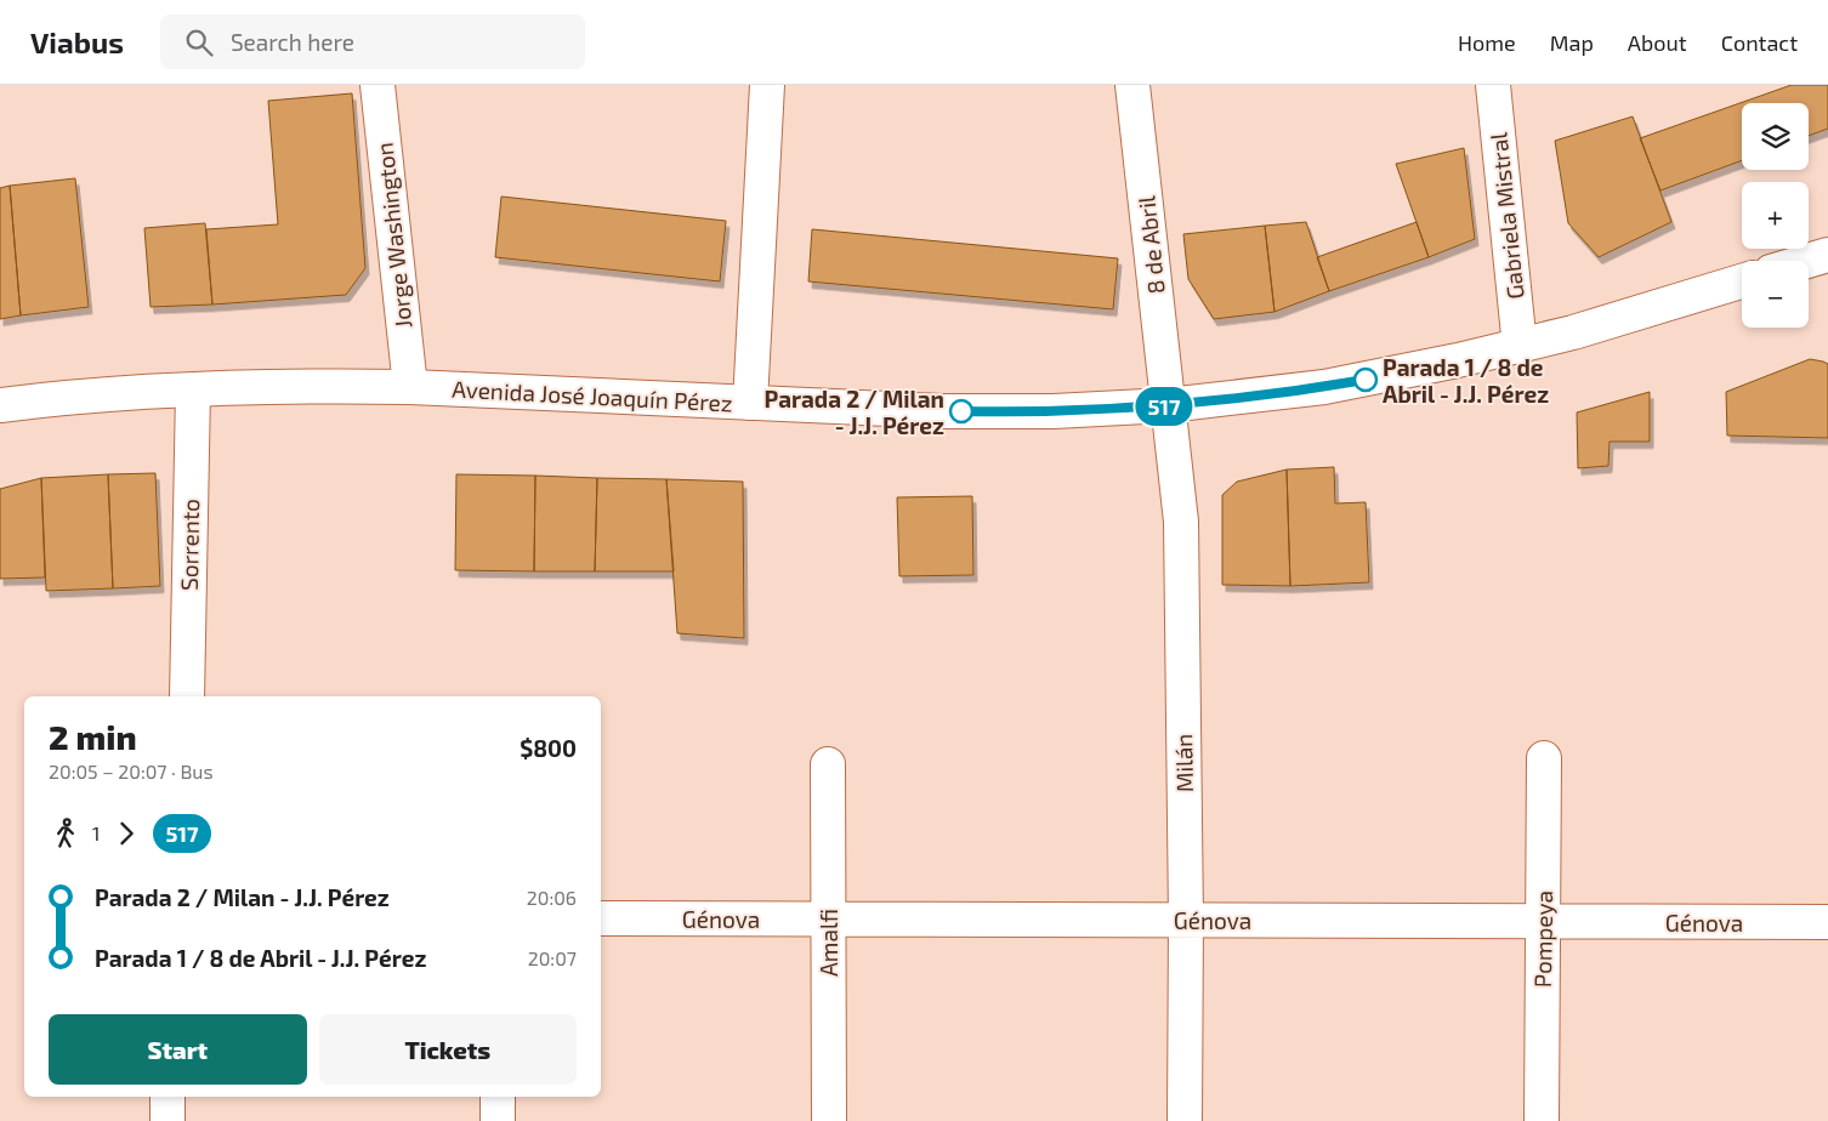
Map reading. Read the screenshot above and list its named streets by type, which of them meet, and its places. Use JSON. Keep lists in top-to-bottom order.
{
  "streets": {
    "street": [
      "Gabriela Mistral",
      "Jorge Washington",
      "8 de Abril",
      "Avenida José Joaquín Pérez",
      "Sorrento",
      "Milán",
      "Génova",
      "Pompeya",
      "Amalfi"
    ]
  },
  "crossings": [
    ["Gabriela Mistral", "Avenida José Joaquín Pérez"],
    ["Jorge Washington", "Avenida José Joaquín Pérez"],
    ["8 de Abril", "Avenida José Joaquín Pérez"],
    ["8 de Abril", "Milán"],
    ["Avenida José Joaquín Pérez", "Sorrento"],
    ["Avenida José Joaquín Pérez", "Milán"],
    ["Milán", "Génova"],
    ["Génova", "Pompeya"],
    ["Génova", "Amalfi"]
  ],
  "places": ["Parada 1 / 8 de Abril - J.J. Pérez", "Parada 2 / Milan - J.J. Pérez"],
  "lines": ["bus line 517"],
  "page": {
    "header": "Viabus",
    "search": "Search here",
    "nav": [
      "Home",
      "Map",
      "About",
      "Contact"
    ],
    "on_map": "517",
    "map_buttons": ["+", "−"],
    "heading": ["2 min", "20:05 – 20:07 · Bus", "$800"],
    "legs": ["1", "517"],
    "list": [
      {
        "name": "Parada 2 / Milan - J.J. Pérez",
        "value": "20:06"
      },
      {
        "name": "Parada 1 / 8 de Abril - J.J. Pérez",
        "value": "20:07"
      }
    ],
    "buttons": ["Start", "Tickets"]
  }
}
